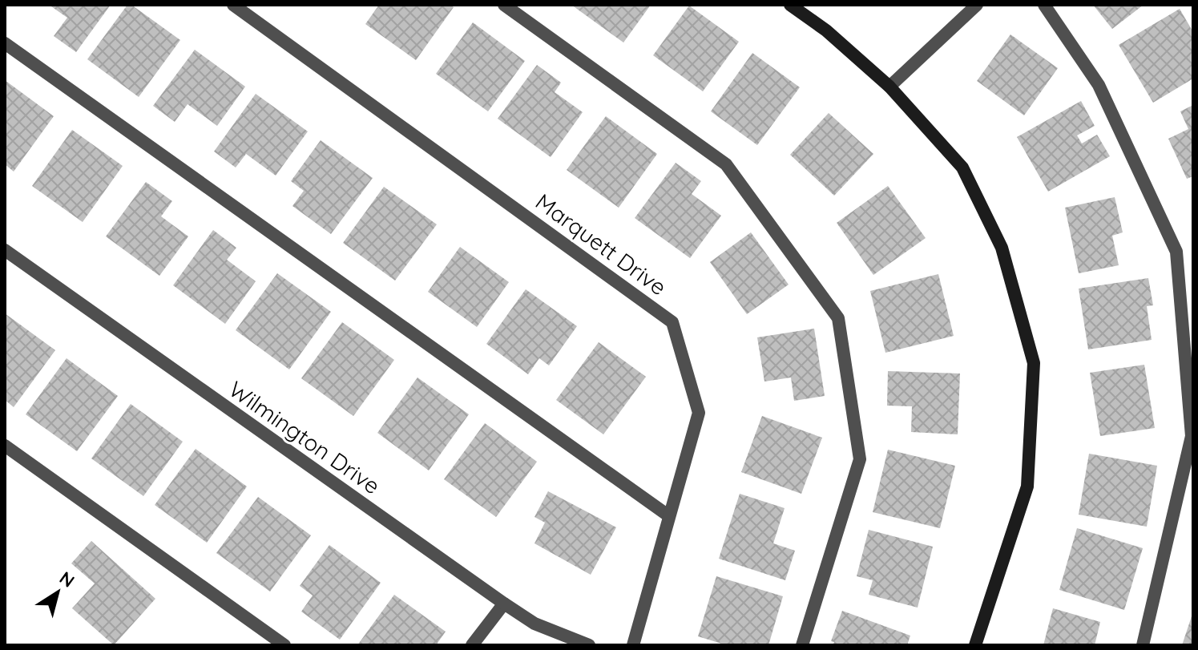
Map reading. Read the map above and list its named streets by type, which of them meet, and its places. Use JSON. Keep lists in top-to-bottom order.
{
  "streets": {
    "street": ["Marquett Drive", "Wilmington Drive"]
  },
  "north": "top right"
}
